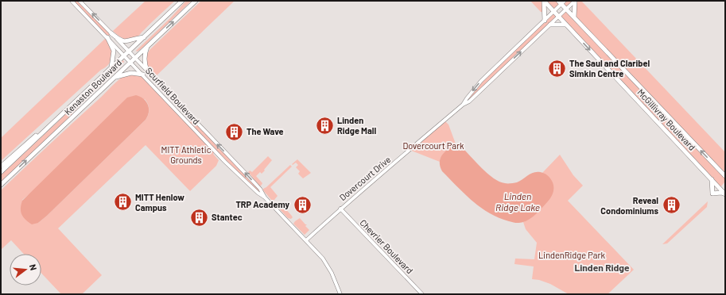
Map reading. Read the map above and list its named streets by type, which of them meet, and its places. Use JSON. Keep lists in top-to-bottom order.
{
  "streets": {
    "main road": ["Kenaston Boulevard", "McGillivray Boulevard"],
    "street": ["Scurfield Boulevard", "Dovercourt Drive", "Chevrier Boulevard"]
  },
  "crossings": [
    ["Kenaston Boulevard", "Scurfield Boulevard"],
    ["Scurfield Boulevard", "Dovercourt Drive"],
    ["McGillivray Boulevard", "Dovercourt Drive"],
    ["Dovercourt Drive", "Chevrier Boulevard"]
  ],
  "districts": ["Linden Ridge"],
  "water": ["Linden Ridge Lake"],
  "parks": ["Dovercourt Park", "MITT Athletic Grounds", "LindenRidge Park"],
  "places": {
    "building": [
      "The Saul and Claribel Simkin Centre",
      "Linden Ridge Mall",
      "The Wave",
      "MITT Henlow Campus",
      "TRP Academy",
      "Reveal Condominiums",
      "Stantec"
    ]
  },
  "north": "right"
}
